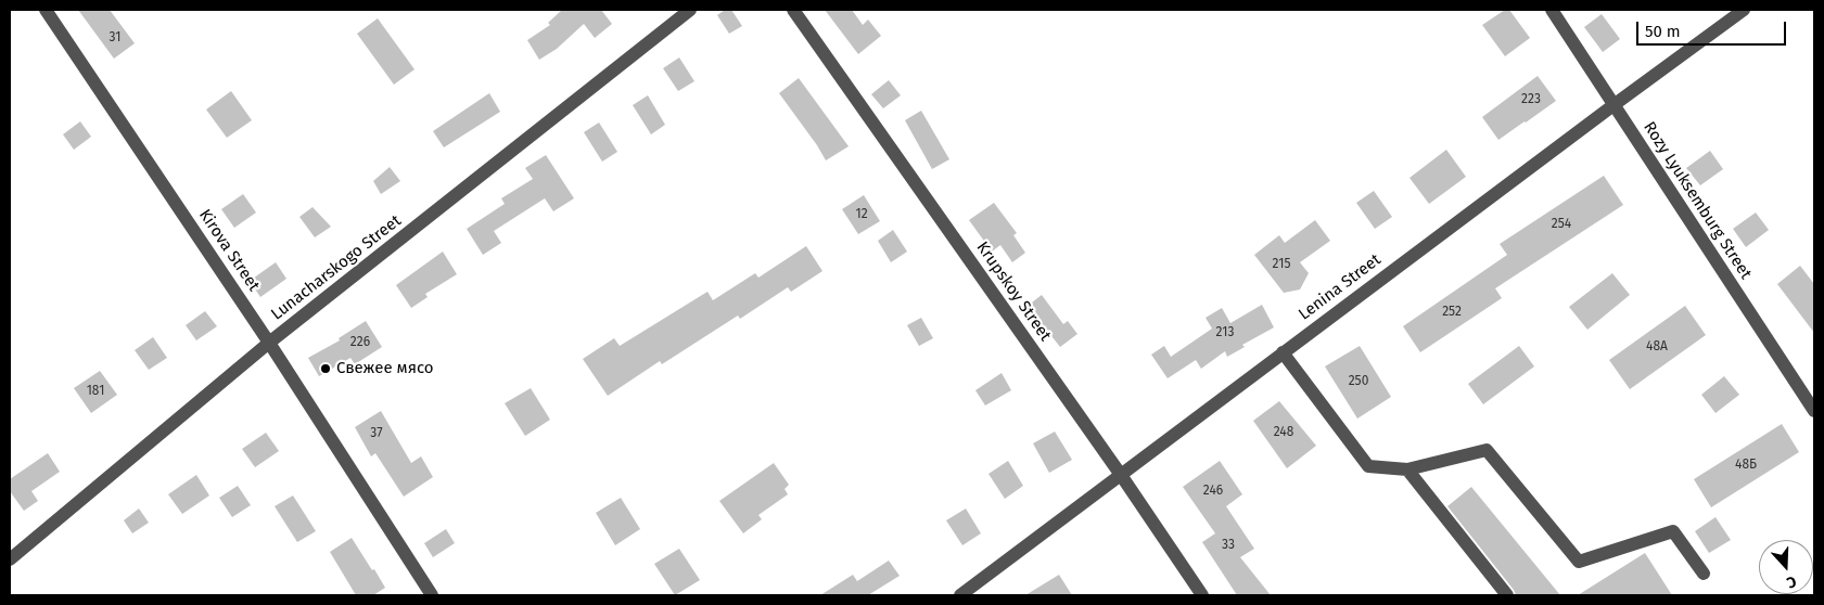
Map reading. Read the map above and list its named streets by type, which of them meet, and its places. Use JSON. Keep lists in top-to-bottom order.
{
  "streets": {
    "street": [
      "Rozy Lyuksemburg Street",
      "Kirova Street",
      "Lunacharskogo Street",
      "Lenina Street",
      "Krupskoy Street"
    ]
  },
  "crossings": [
    ["Rozy Lyuksemburg Street", "Lenina Street"],
    ["Kirova Street", "Lunacharskogo Street"],
    ["Lenina Street", "Krupskoy Street"]
  ],
  "places": ["Свежее мясо"],
  "house_numbers": [
    "31",
    "223",
    "12",
    "254",
    "215",
    "252",
    "213",
    "226",
    "48А",
    "250",
    "181",
    "248",
    "37",
    "48Б",
    "246",
    "33"
  ],
  "scale_bar": "50 m",
  "north": "bottom"
}
